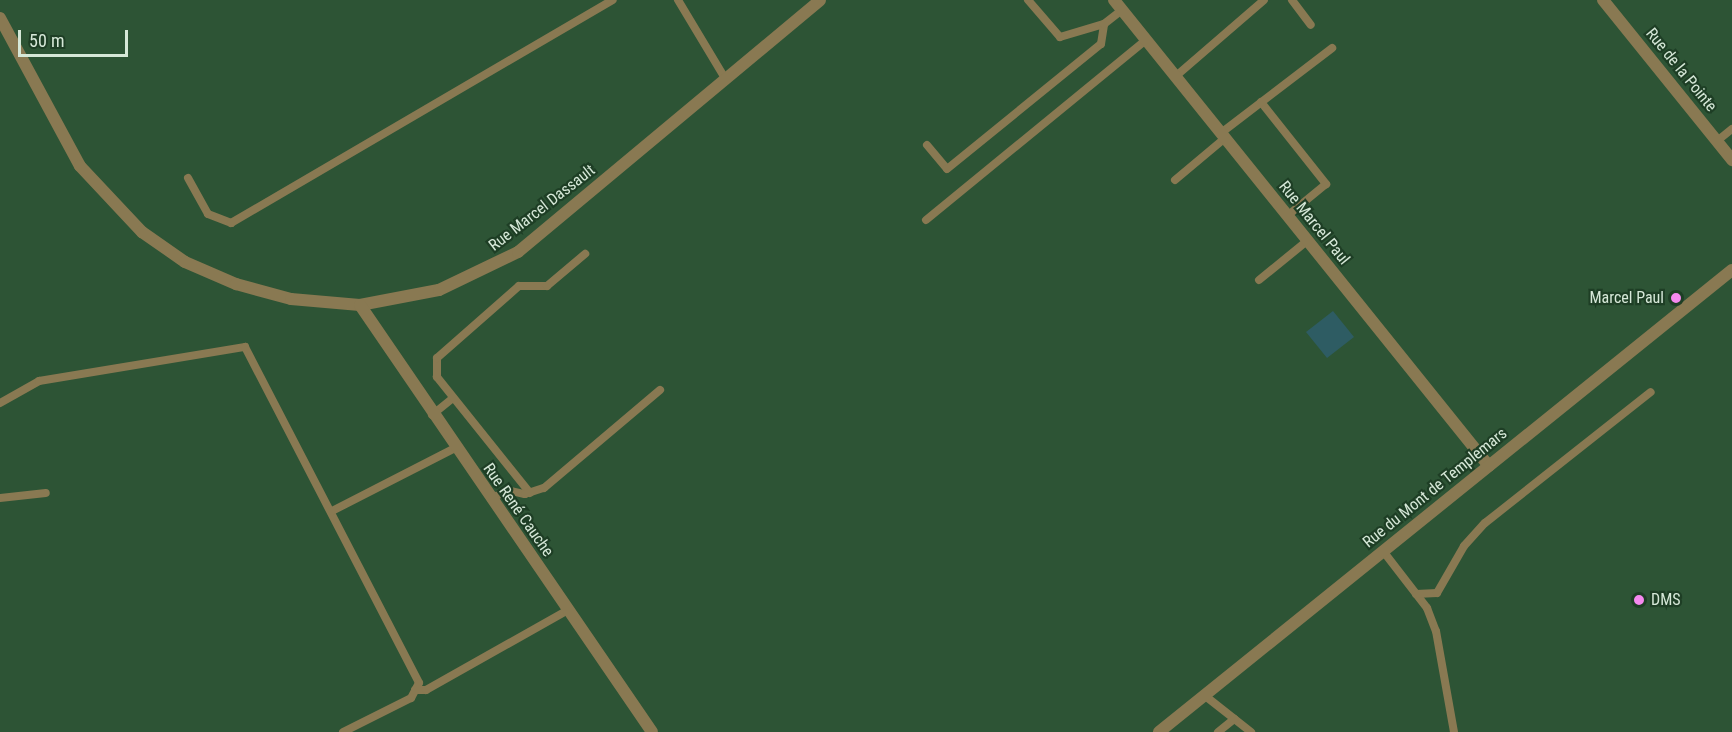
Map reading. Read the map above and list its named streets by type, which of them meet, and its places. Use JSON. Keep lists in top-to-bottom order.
{
  "streets": {
    "street": [
      "Rue de la Pointe",
      "Rue Marcel Dassault",
      "Rue Marcel Paul",
      "Rue du Mont de Templemars",
      "Rue René Cauche"
    ]
  },
  "crossings": [
    ["Rue Marcel Dassault", "Rue René Cauche"],
    ["Rue Marcel Paul", "Rue du Mont de Templemars"]
  ],
  "places": ["Marcel Paul", "DMS"],
  "scale_bar": "50 m"
}
